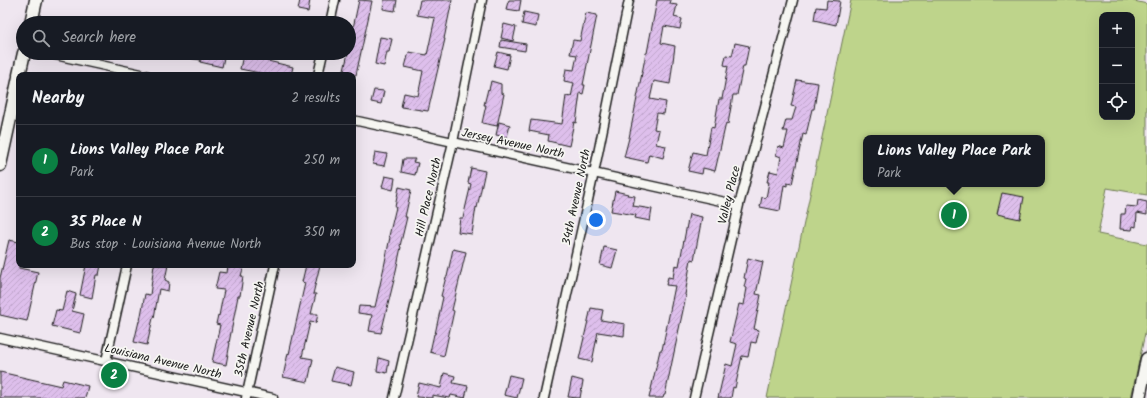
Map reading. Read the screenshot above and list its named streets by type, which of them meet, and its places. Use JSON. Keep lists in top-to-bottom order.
{
  "streets": {
    "street": [
      "Jersey Avenue North",
      "Valley Place",
      "Hill Place North",
      "34th Avenue North",
      "35th Avenue North",
      "Louisiana Avenue North"
    ]
  },
  "crossings": [
    ["Jersey Avenue North", "Valley Place"],
    ["Jersey Avenue North", "Hill Place North"],
    ["Jersey Avenue North", "34th Avenue North"],
    ["35th Avenue North", "Louisiana Avenue North"]
  ],
  "page": {
    "map_buttons": ["+", "−"],
    "search": "Search here",
    "heading": ["Nearby", "2 results"],
    "list": [
      {
        "mark": "1",
        "name": "Lions Valley Place Park",
        "note": "Park",
        "value": "250 m"
      },
      {
        "mark": "2",
        "name": "35 Place N",
        "note": "Bus stop · Louisiana Avenue North",
        "value": "350 m"
      }
    ],
    "popup": ["Lions Valley Place Park", "Park"],
    "pins": ["1", "2"]
  }
}
